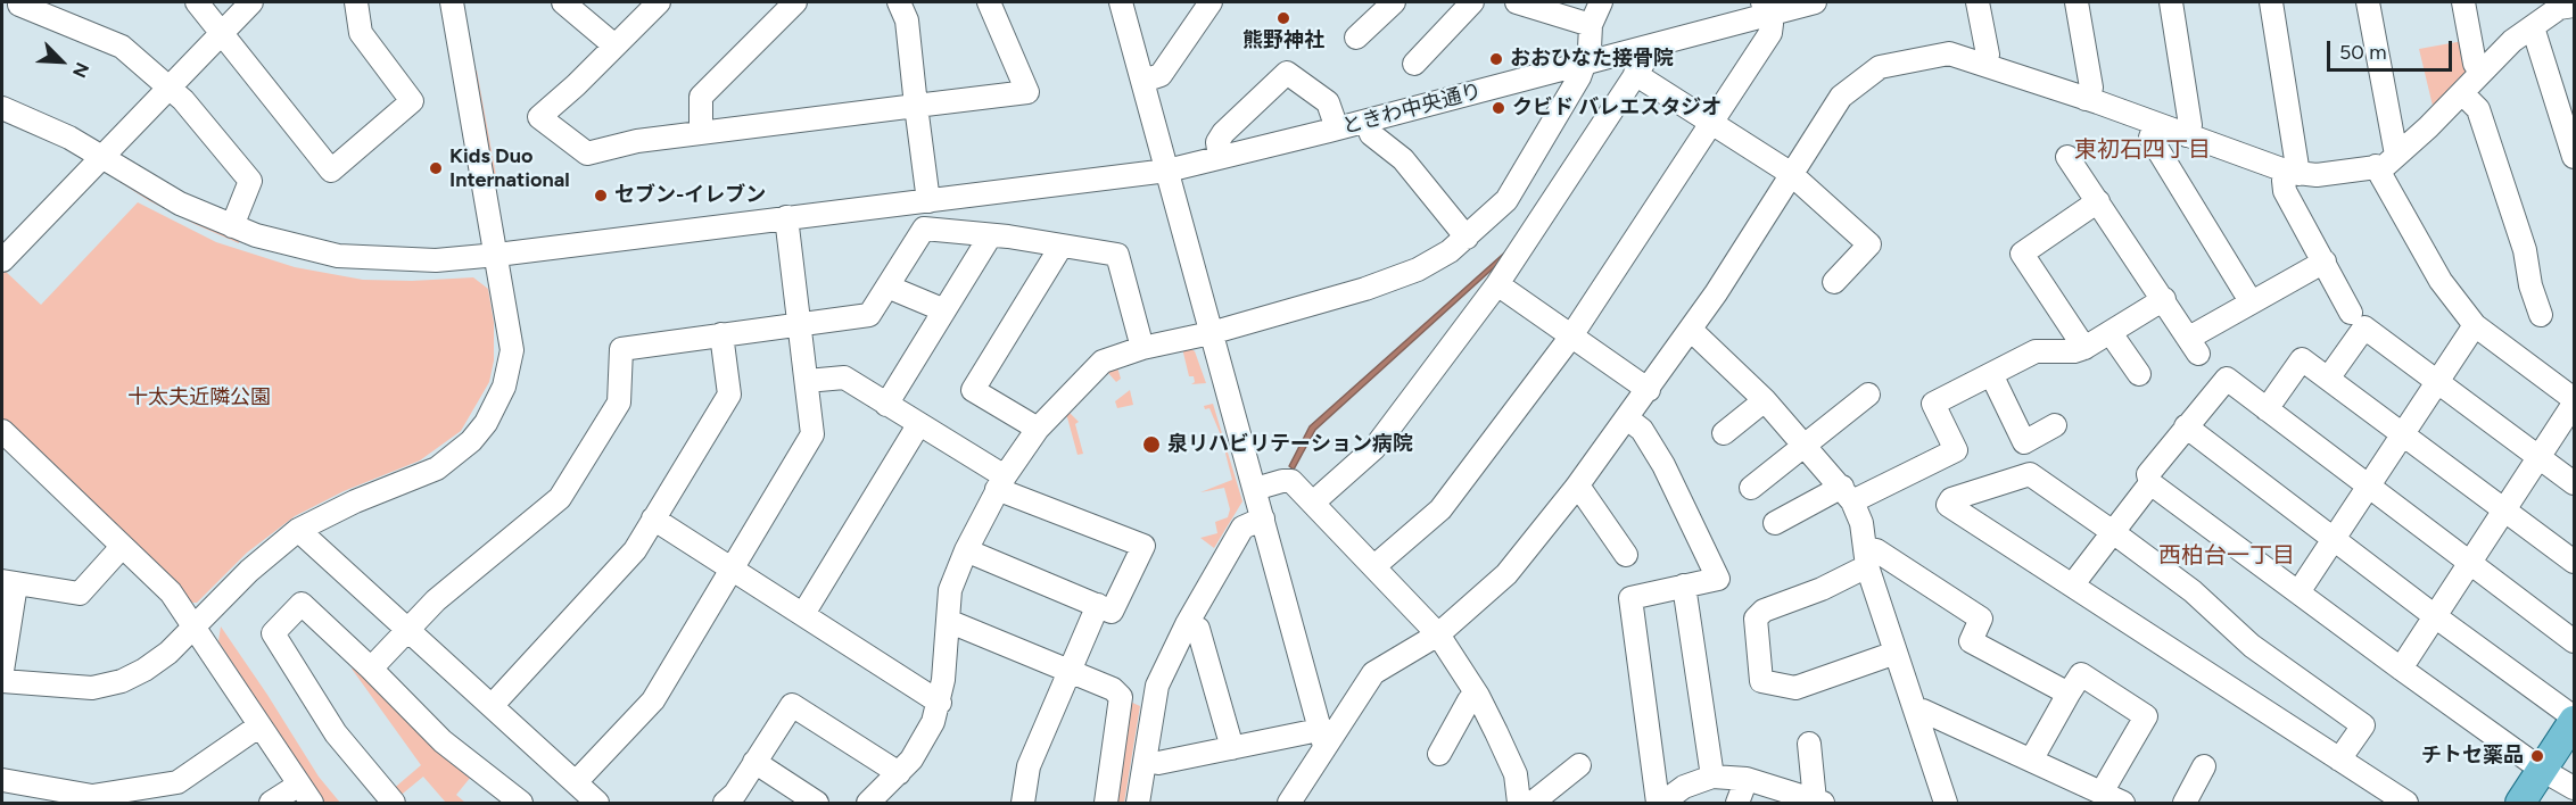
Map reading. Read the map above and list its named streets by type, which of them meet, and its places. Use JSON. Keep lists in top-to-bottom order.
{
  "streets": {
    "street": ["ときわ中央通り"]
  },
  "districts": ["東初石四丁目", "西柏台一丁目"],
  "parks": ["十太夫近隣公園"],
  "places": [
    "熊野神社",
    "おおひなた接骨院",
    "クビド バレエスタジオ",
    "Kids Duo International",
    "セブン-イレブン",
    "泉リハビリテーション病院",
    "チトセ薬品"
  ],
  "scale_bar": "50 m",
  "north": "bottom right"
}
